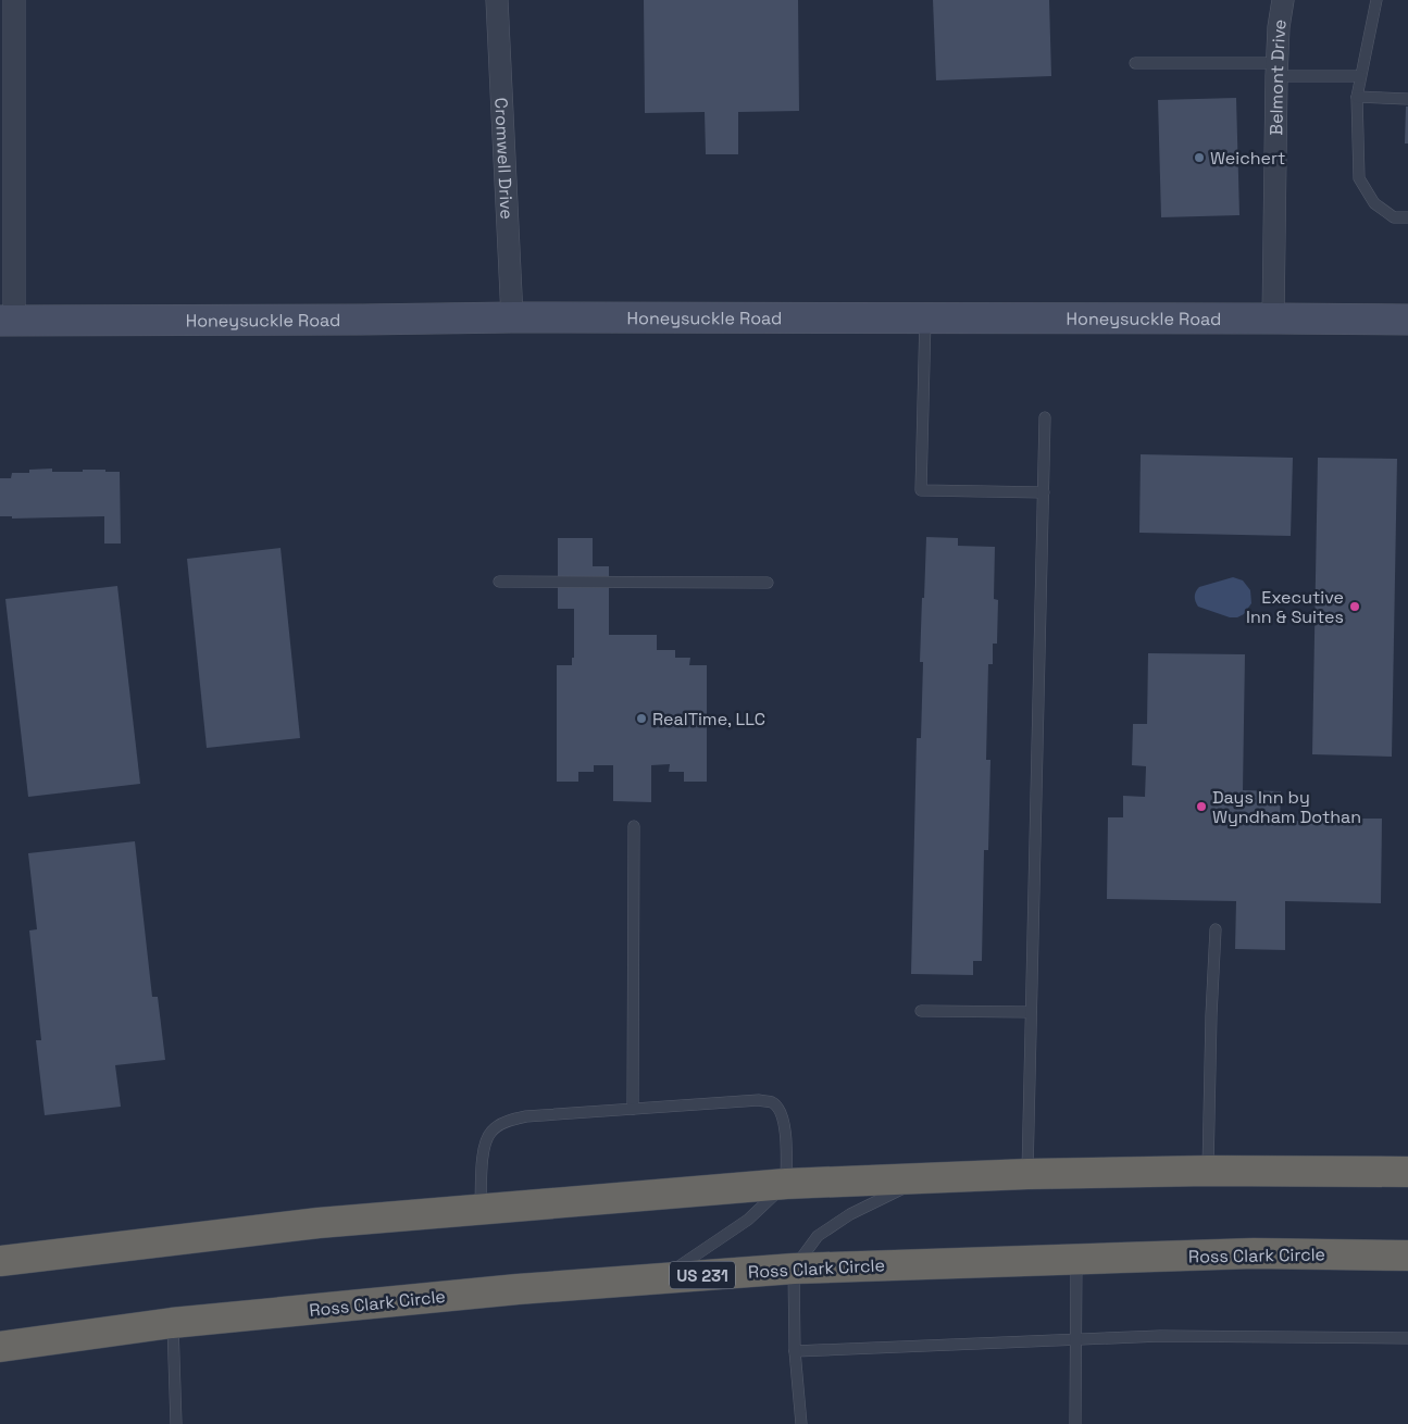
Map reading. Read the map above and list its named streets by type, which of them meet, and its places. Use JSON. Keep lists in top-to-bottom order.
{
  "streets": {
    "highway": ["Ross Clark Circle", "US 231"],
    "main road": ["Honeysuckle Road"],
    "street": ["Belmont Drive", "Cromwell Drive"]
  },
  "crossings": [
    ["Belmont Drive", "Honeysuckle Road"],
    ["Cromwell Drive", "Honeysuckle Road"]
  ],
  "places": [
    "Weichert",
    "Executive Inn & Suites",
    "RealTime, LLC",
    "Days Inn by Wyndham Dothan"
  ]
}
